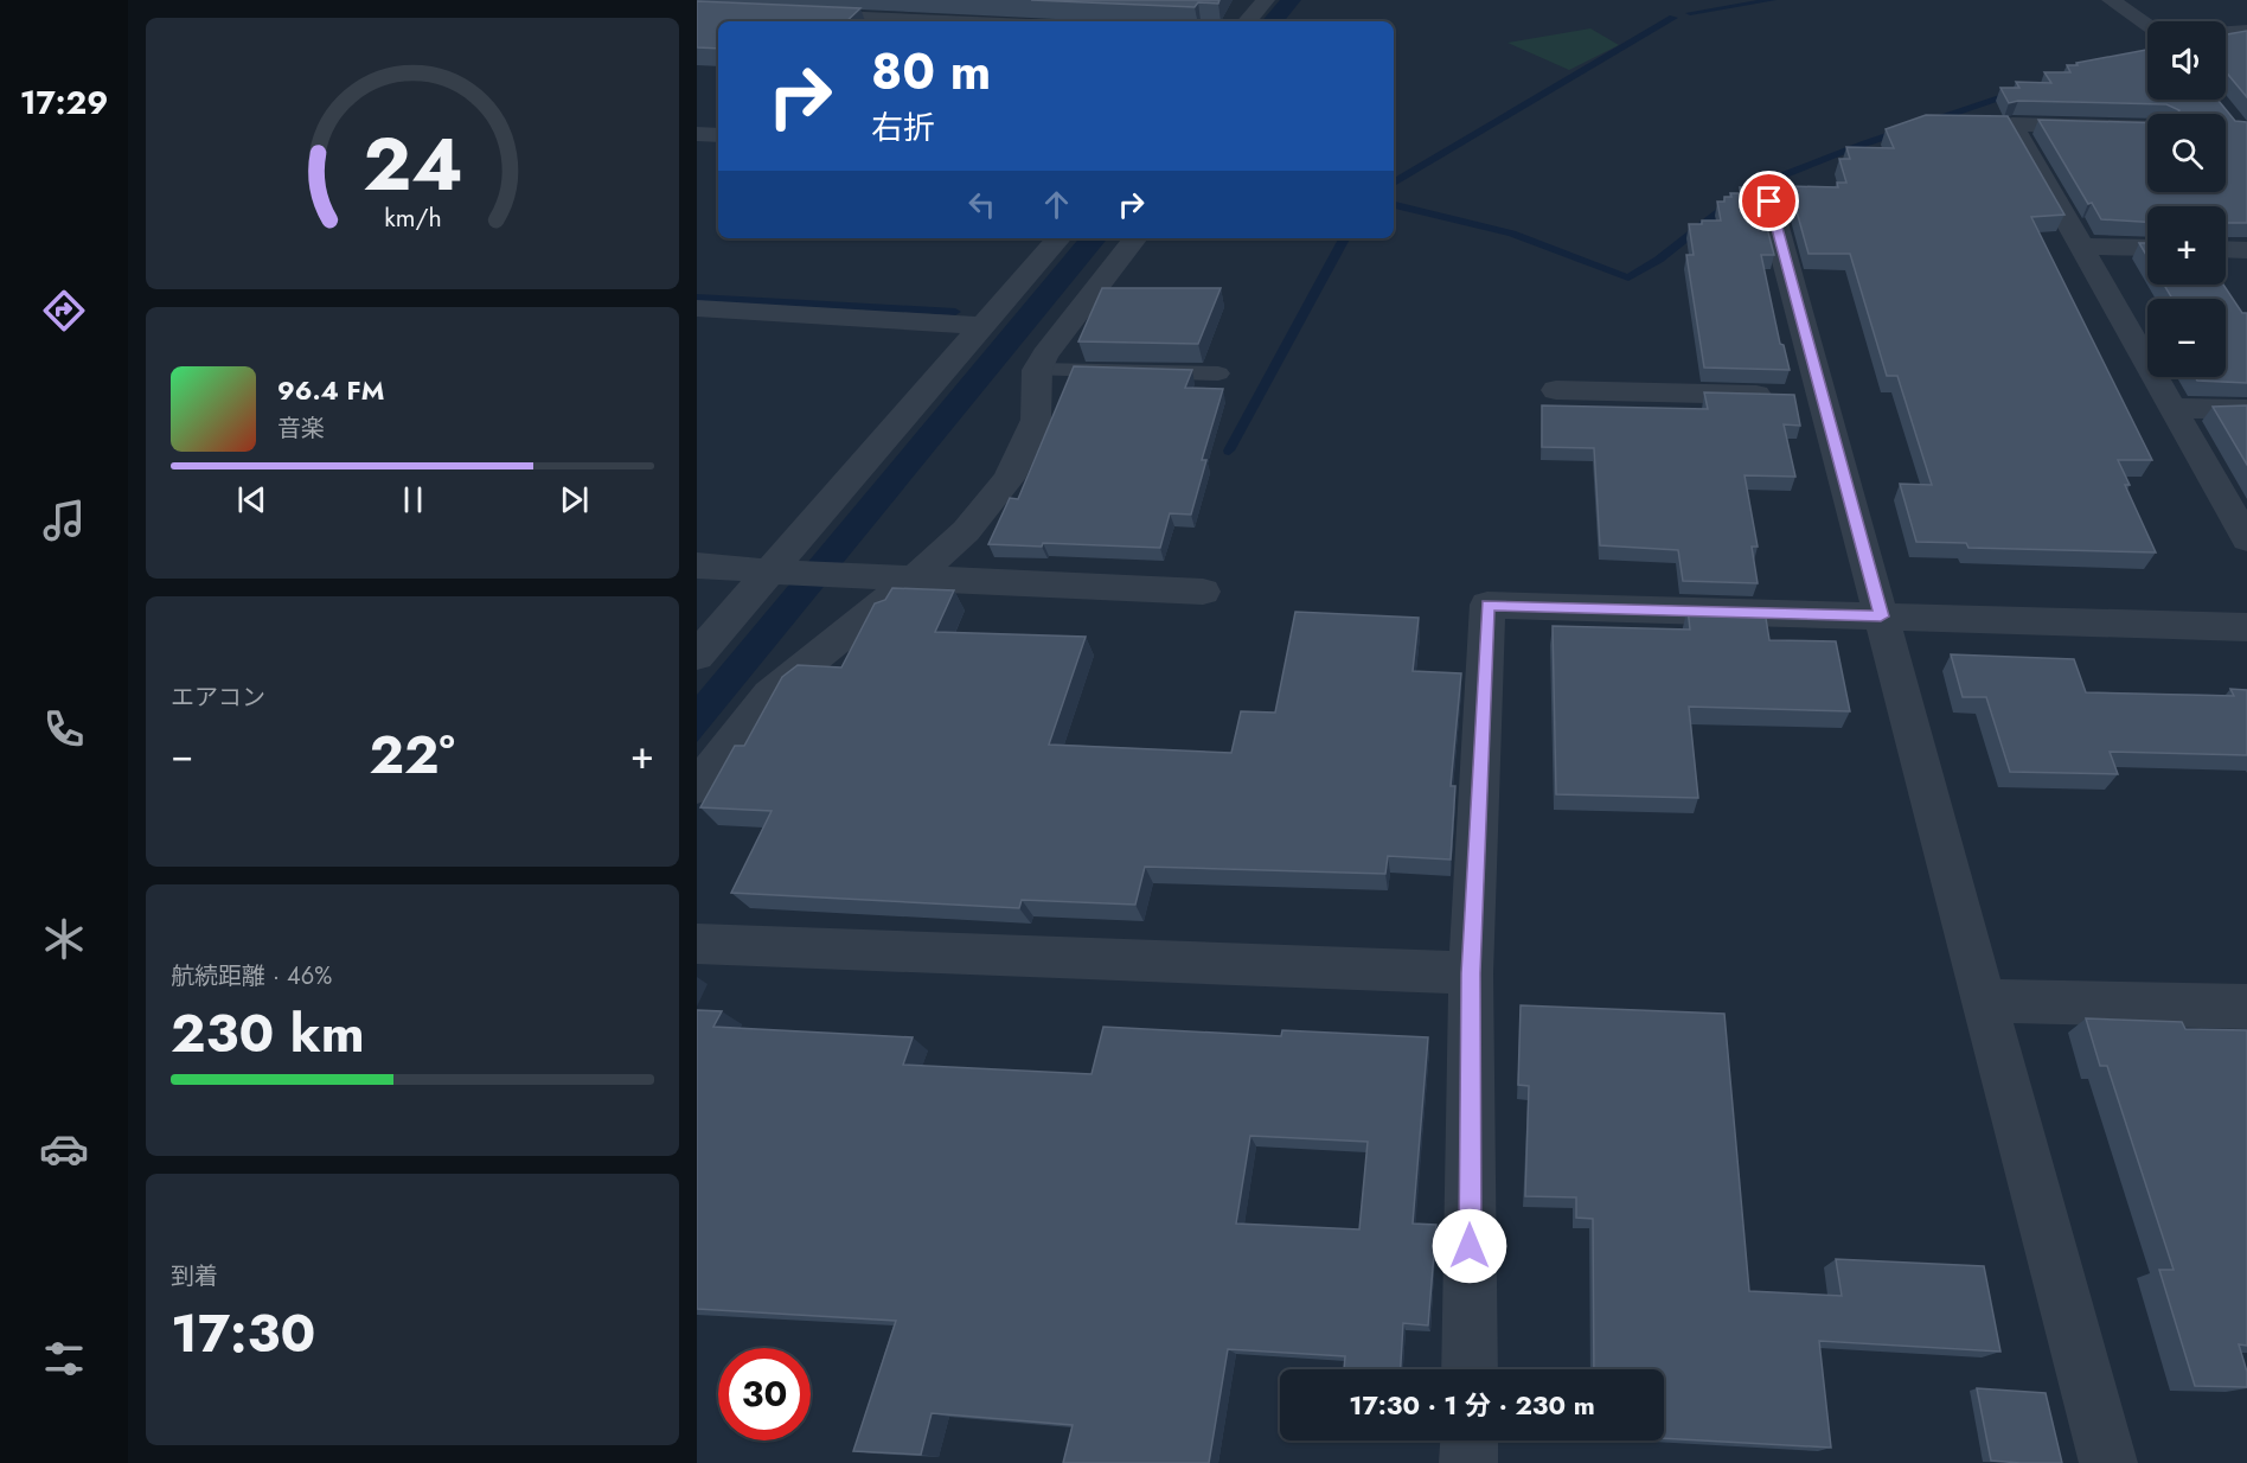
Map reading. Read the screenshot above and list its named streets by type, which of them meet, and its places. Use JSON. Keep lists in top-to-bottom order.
{
  "page": {
    "tabs": "17:29",
    "map_buttons": ["+", "−"],
    "turn": ["80 m", "右折"],
    "song": ["96.4 FM", "音楽"],
    "tile": [
      "エアコン",
      ["航続距離 · 46%", "230 km"],
      ["到着", "17:30"]
    ],
    "heat": ["−", "22°", "+"],
    "limit": "30",
    "trip": "17:30 · 1 分 · 230 m",
    "gauge": ["24", "km/h"]
  }
}
